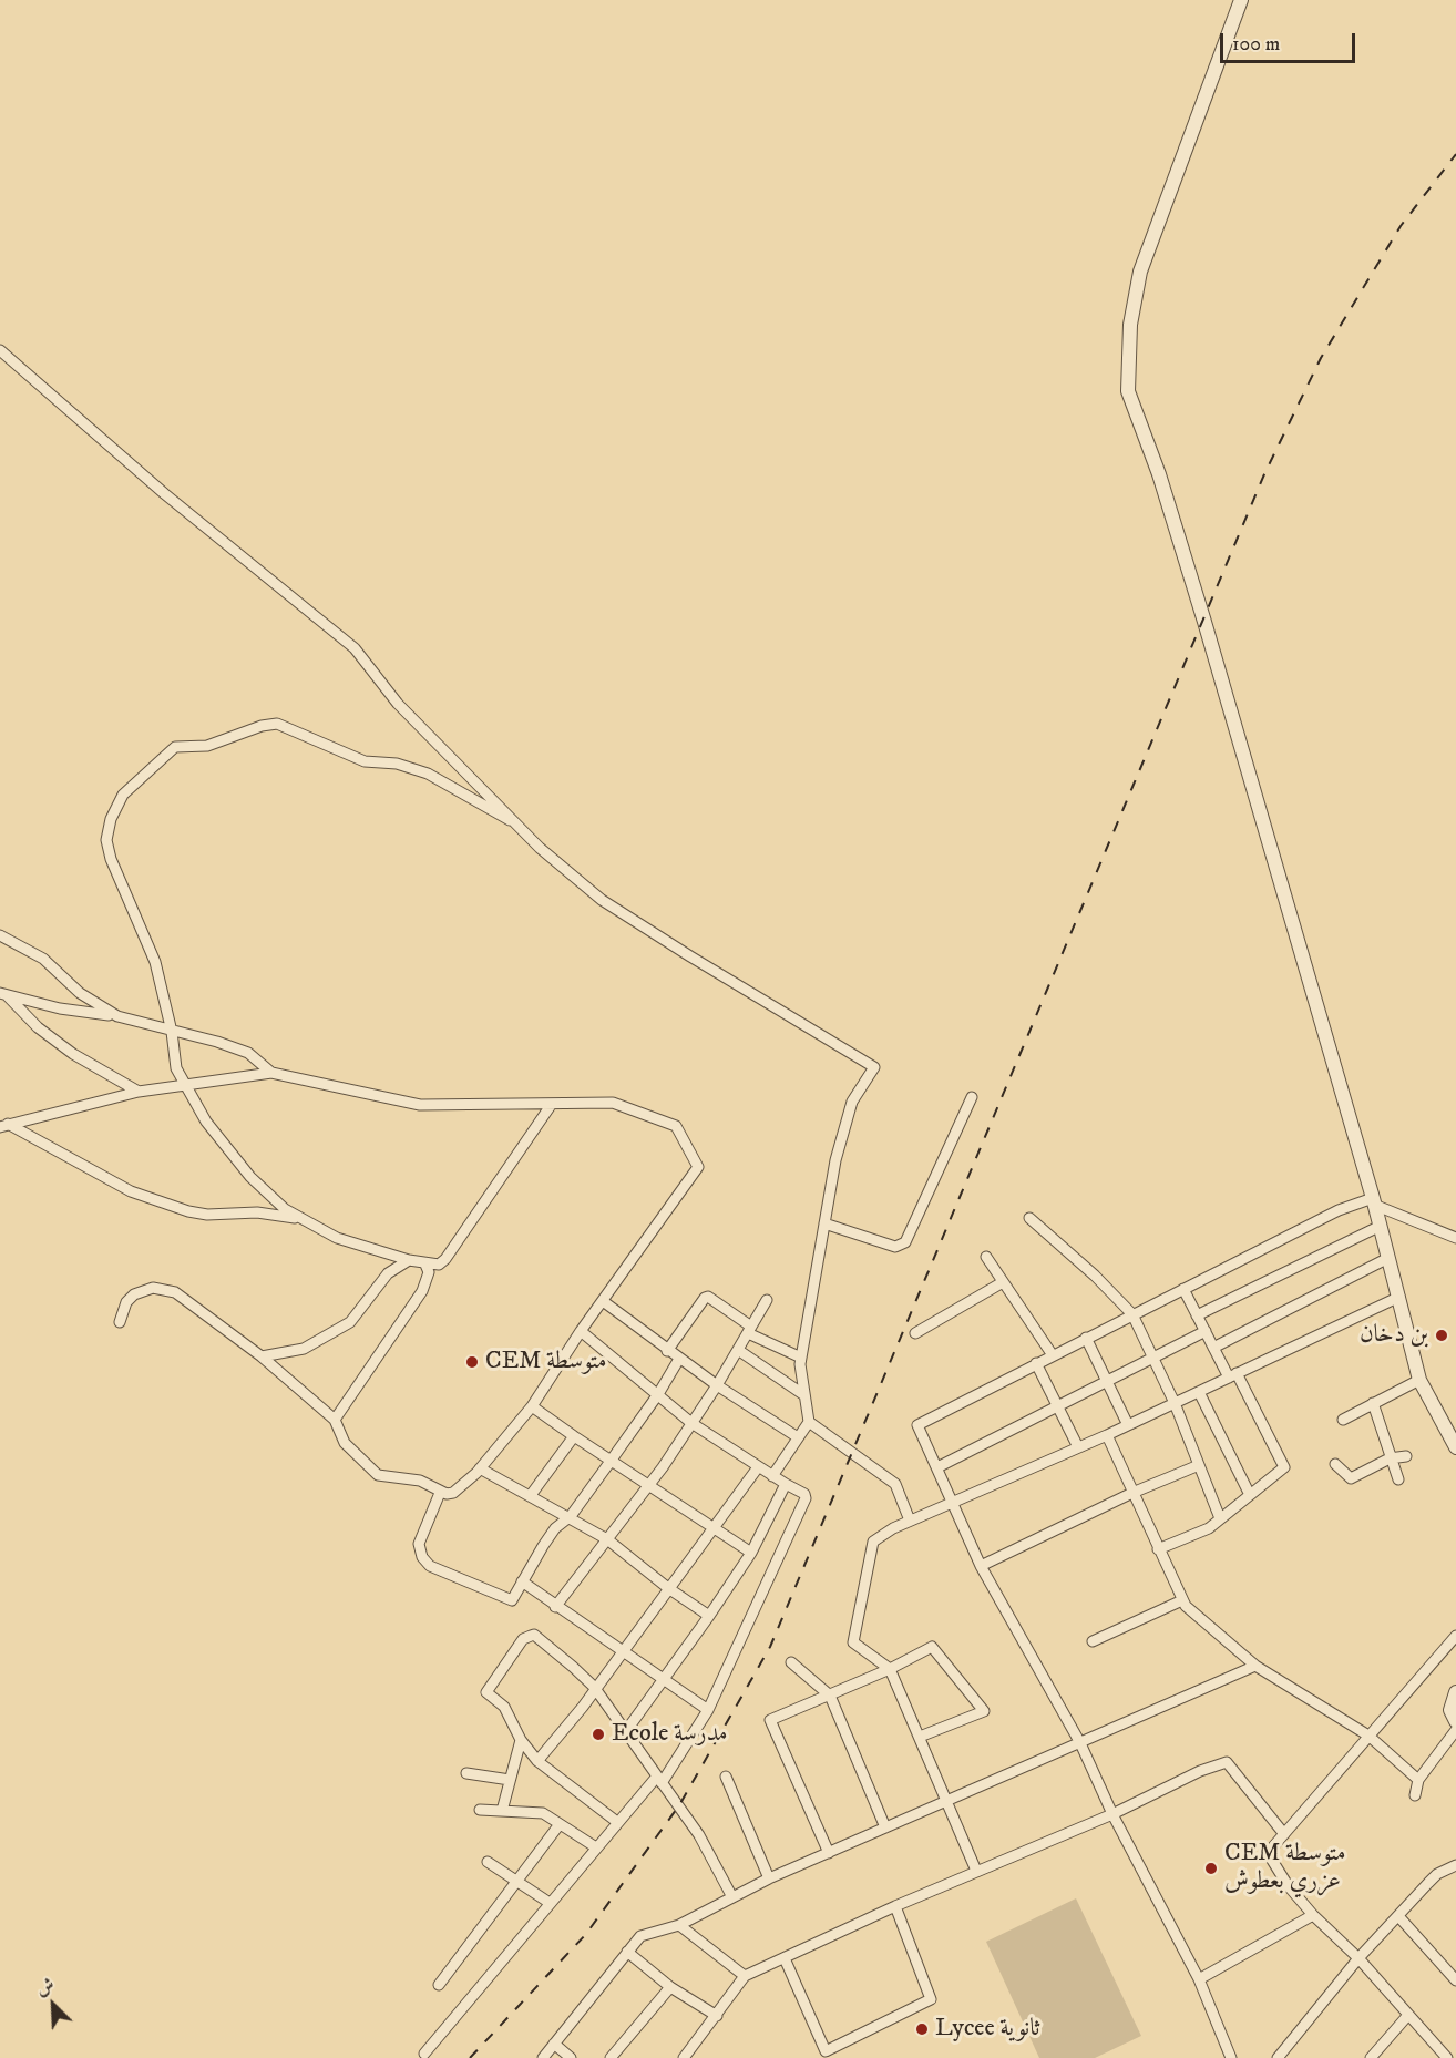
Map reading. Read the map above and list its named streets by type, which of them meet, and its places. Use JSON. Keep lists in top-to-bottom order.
{
  "places": [
    "بن دخان",
    "CEM متوسطة",
    "Ecole مدرسة",
    "CEM متوسطة عزري بعطوش",
    "Lycee ثانوية"
  ],
  "scale_bar": "100 m",
  "north": "top left"
}
